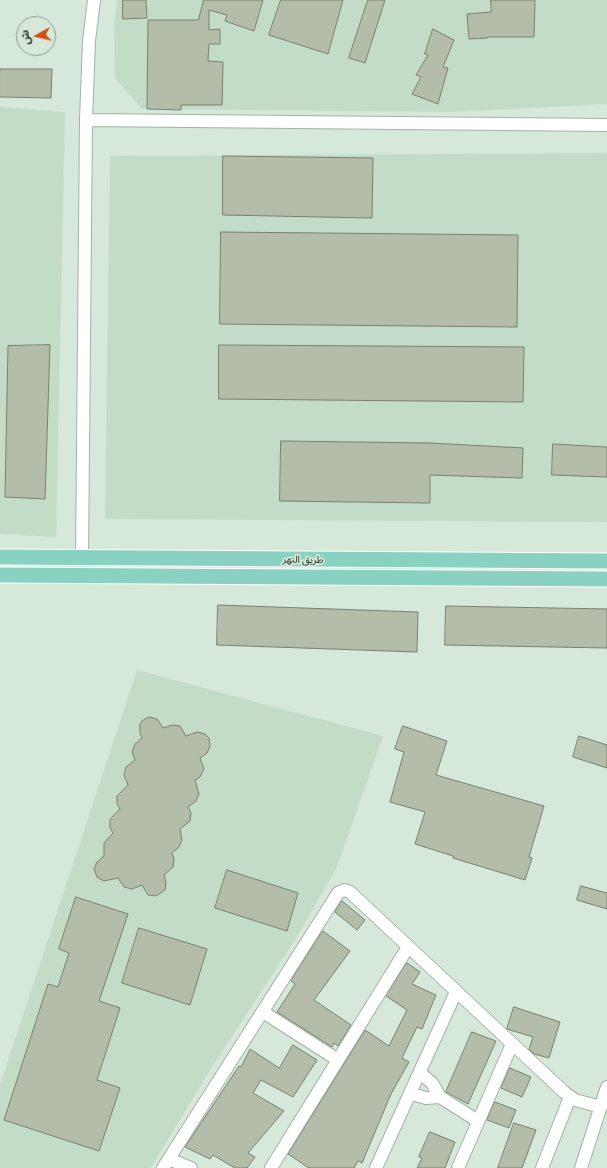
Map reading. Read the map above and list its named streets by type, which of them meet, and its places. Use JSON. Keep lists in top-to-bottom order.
{
  "streets": {
    "main road": ["طريق النهر"]
  },
  "north": "left"
}
